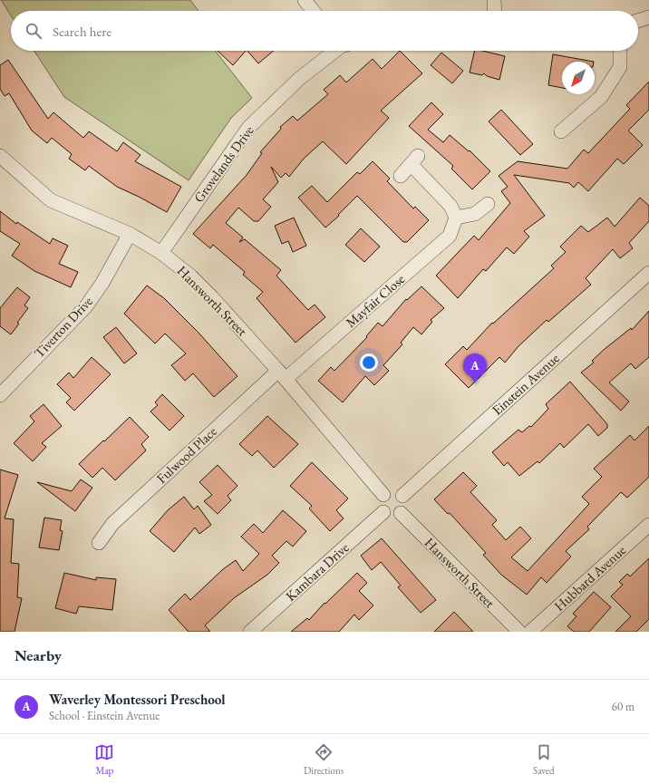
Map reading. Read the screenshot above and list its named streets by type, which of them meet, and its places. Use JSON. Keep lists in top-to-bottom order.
{
  "streets": {
    "street": [
      "Grovelands Drive",
      "Hansworth Street",
      "Mayfair Close",
      "Tiverton Drive",
      "Einstein Avenue",
      "Fulwood Place",
      "Kambara Drive",
      "Hubbard Avenue"
    ]
  },
  "crossings": [
    ["Grovelands Drive", "Hansworth Street"],
    ["Hansworth Street", "Mayfair Close"],
    ["Hansworth Street", "Tiverton Drive"],
    ["Hansworth Street", "Einstein Avenue"],
    ["Hansworth Street", "Fulwood Place"],
    ["Hansworth Street", "Kambara Drive"],
    ["Mayfair Close", "Fulwood Place"],
    ["Einstein Avenue", "Kambara Drive"]
  ],
  "north": "bottom left",
  "page": {
    "search": "Search here",
    "pins": "A",
    "heading": "Nearby",
    "list": [
      {
        "mark": "A",
        "name": "Waverley Montessori Preschool",
        "note": "School · Einstein Avenue",
        "value": "60 m"
      }
    ],
    "nav": ["Map", "Directions", "Saved"]
  }
}
